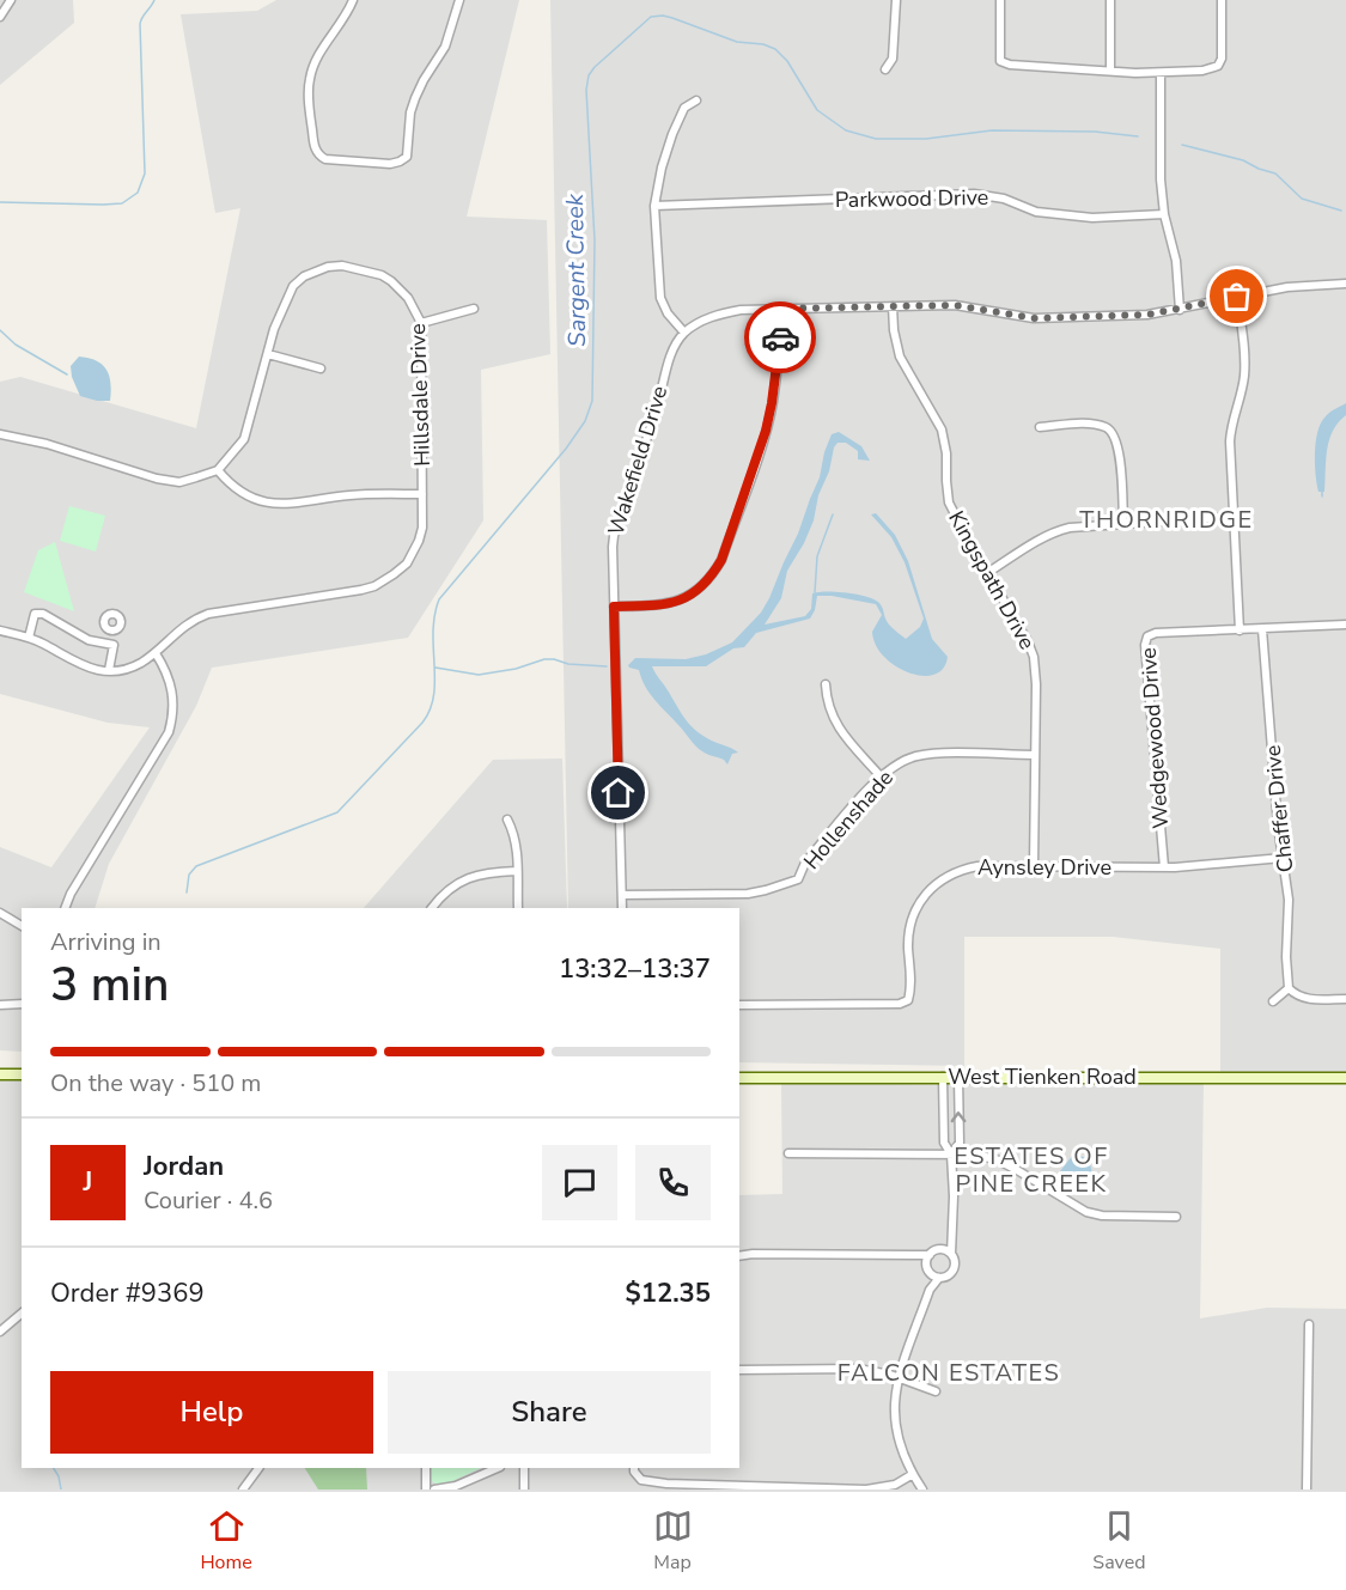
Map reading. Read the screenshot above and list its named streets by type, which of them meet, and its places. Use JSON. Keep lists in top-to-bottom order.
{
  "streets": {
    "street": [
      "Parkwood Drive",
      "Hillsdale Drive",
      "Wakefield Drive",
      "Kingspath Drive",
      "Wedgewood Drive",
      "Chaffer Drive",
      "Hollenshade",
      "Aynsley Drive",
      "West Tienken Road"
    ]
  },
  "crossings": [
    ["Wakefield Drive", "Hollenshade"],
    ["Kingspath Drive", "Hollenshade"],
    ["Kingspath Drive", "Aynsley Drive"],
    ["Wedgewood Drive", "Chaffer Drive"],
    ["Wedgewood Drive", "Aynsley Drive"],
    ["Chaffer Drive", "Aynsley Drive"]
  ],
  "districts": ["THORNRIDGE", "ESTATES OF PINE CREEK", "FALCON ESTATES"],
  "water": ["Sargent Creek"],
  "page": {
    "heading": ["3 min", "Arriving in", "13:32–13:37"],
    "panel": [
      "Jordan",
      "Courier · 4.6",
      "Order #9369",
      "$12.35"
    ],
    "bar": "On the way · 510 m",
    "round": "J",
    "buttons": ["Help", "Share"],
    "tabs": ["Home", "Map", "Saved"]
  }
}
